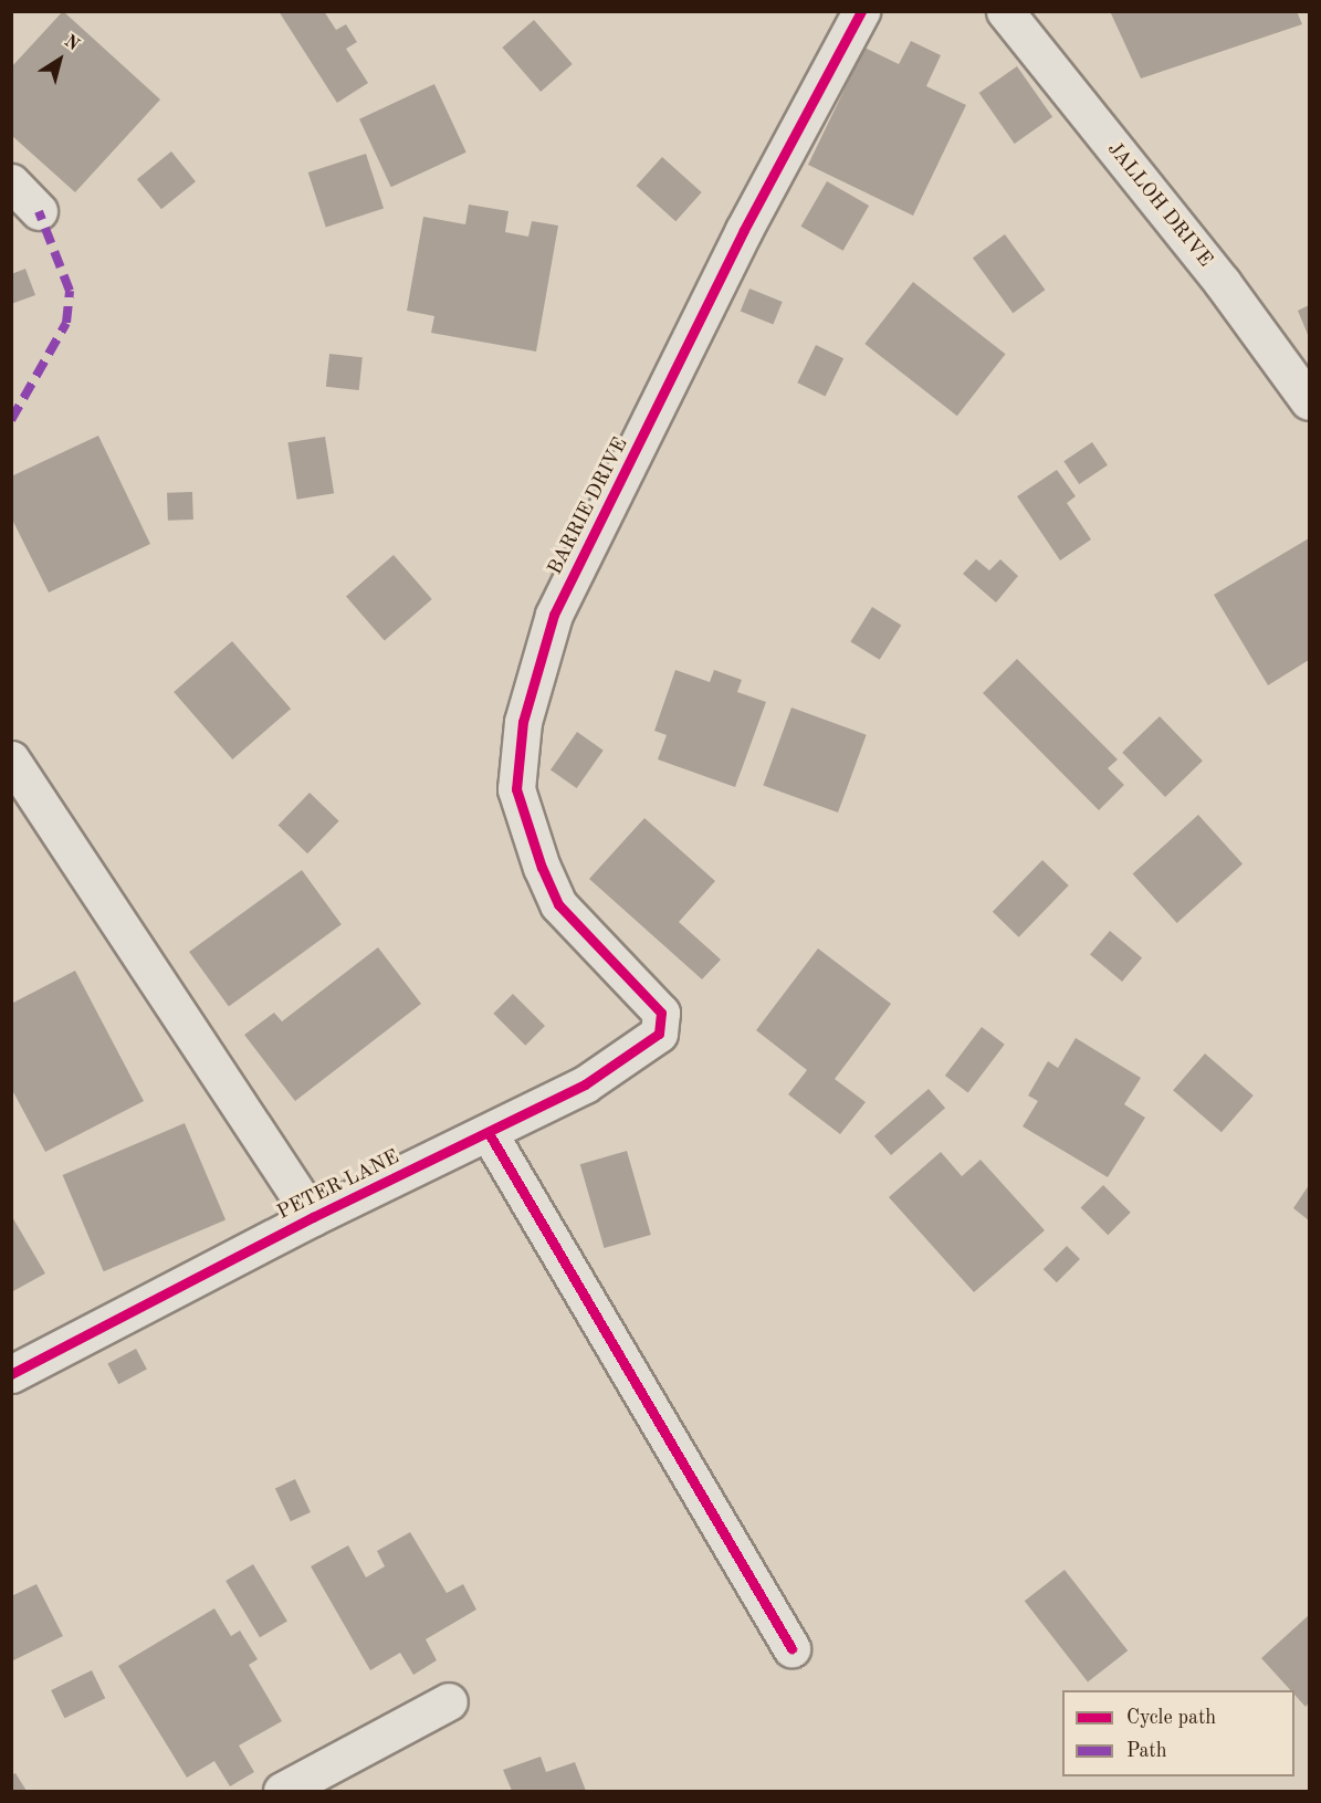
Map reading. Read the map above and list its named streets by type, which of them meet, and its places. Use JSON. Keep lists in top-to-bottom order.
{
  "streets": {
    "street": ["JALLOH DRIVE", "BARRIE DRIVE", "PETER LANE"]
  },
  "crossings": [
    ["BARRIE DRIVE", "PETER LANE"]
  ],
  "legend": ["Cycle path", "Path"],
  "north": "top right"
}
